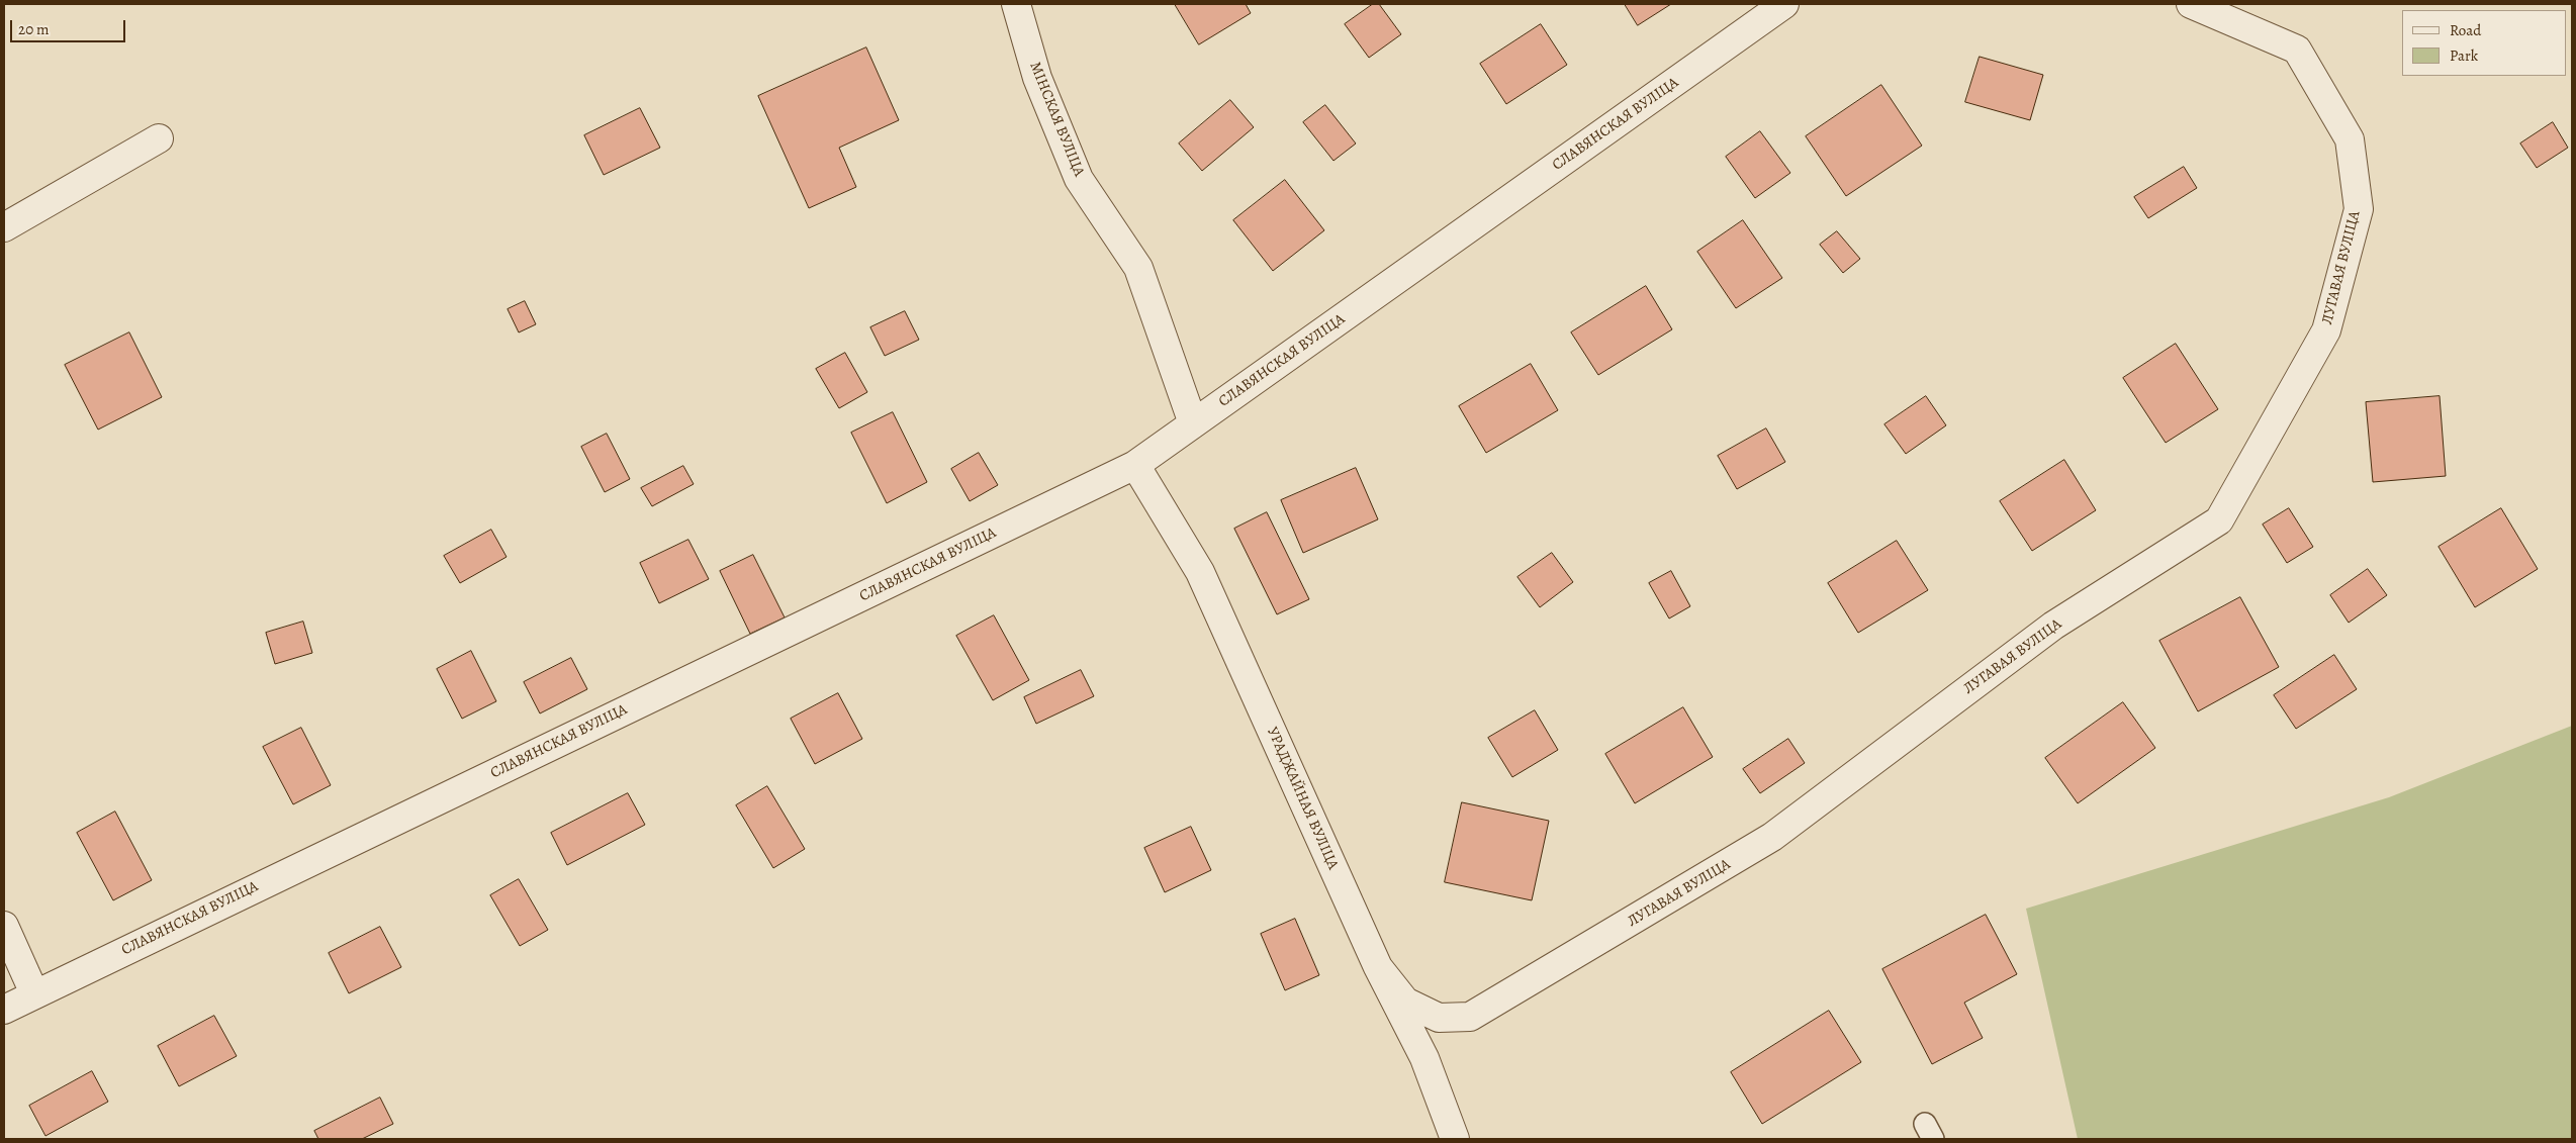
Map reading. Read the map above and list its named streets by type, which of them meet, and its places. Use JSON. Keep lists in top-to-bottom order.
{
  "streets": {
    "street": [
      "МІНСКАЯ ВУЛІЦА",
      "СЛАВЯНСКАЯ ВУЛІЦА",
      "ЛУГАВАЯ ВУЛІЦА",
      "УРАДЖАЙНАЯ ВУЛІЦА"
    ]
  },
  "crossings": [
    ["МІНСКАЯ ВУЛІЦА", "СЛАВЯНСКАЯ ВУЛІЦА"],
    ["СЛАВЯНСКАЯ ВУЛІЦА", "УРАДЖАЙНАЯ ВУЛІЦА"],
    ["ЛУГАВАЯ ВУЛІЦА", "УРАДЖАЙНАЯ ВУЛІЦА"]
  ],
  "legend": ["Road", "Park"],
  "scale_bar": "20 m"
}
